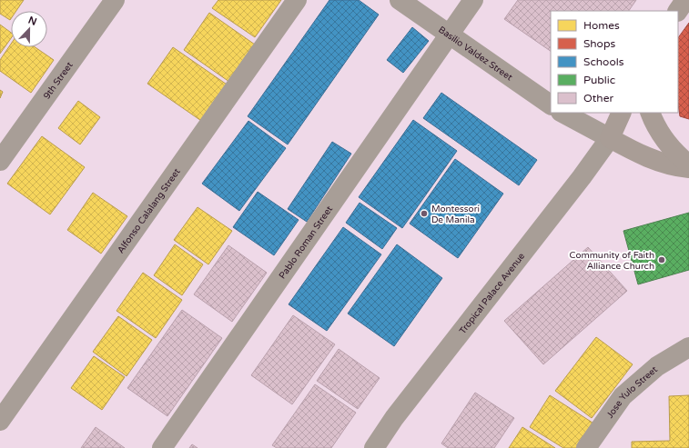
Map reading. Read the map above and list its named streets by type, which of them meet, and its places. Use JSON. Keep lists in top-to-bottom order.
{
  "streets": {
    "street": [
      "Basilio Valdez Street",
      "9th Street",
      "Alfonso Calalang Street",
      "Pablo Roman Street",
      "Tropical Palace Avenue",
      "Jose Yulo Street"
    ]
  },
  "crossings": [
    ["Basilio Valdez Street", "Pablo Roman Street"]
  ],
  "places": ["Montessori De Manila", "Community of Faith Alliance Church"],
  "legend": [
    "Homes",
    "Shops",
    "Schools",
    "Public",
    "Other"
  ],
  "north": "top"
}
